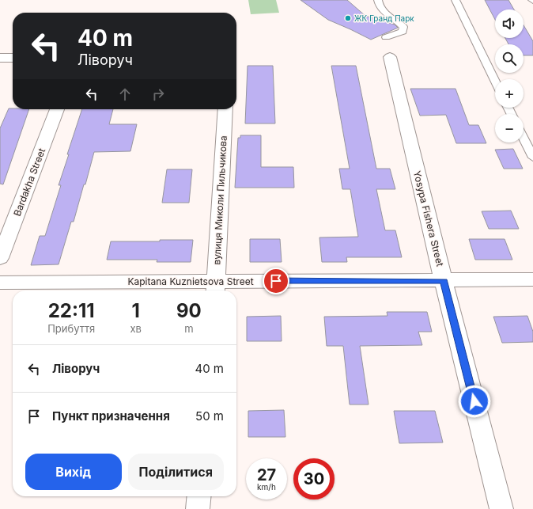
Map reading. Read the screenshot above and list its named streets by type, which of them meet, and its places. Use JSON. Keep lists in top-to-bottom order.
{
  "streets": {
    "street": [
      "Bardakha Street",
      "вулиця Миколи Пильчикова",
      "Yosypa Fishera Street",
      "Kapitana Kuznietsova Street"
    ]
  },
  "crossings": [
    ["вулиця Миколи Пильчикова", "Kapitana Kuznietsova Street"],
    ["Yosypa Fishera Street", "Kapitana Kuznietsova Street"]
  ],
  "places": ["ЖК Гранд Парк"],
  "page": {
    "map_buttons": ["+", "−"],
    "turn": ["40 m", "Ліворуч"],
    "eta": [
      "22:11",
      "Прибуття",
      "1",
      "хв",
      "90",
      "m"
    ],
    "list": [
      {
        "name": "Ліворуч",
        "value": "40 m"
      },
      {
        "name": "Пункт призначення",
        "value": "50 m"
      }
    ],
    "buttons": ["Вихід", "Поділитися"],
    "speed": "27 km/h",
    "limit": "30"
  }
}
